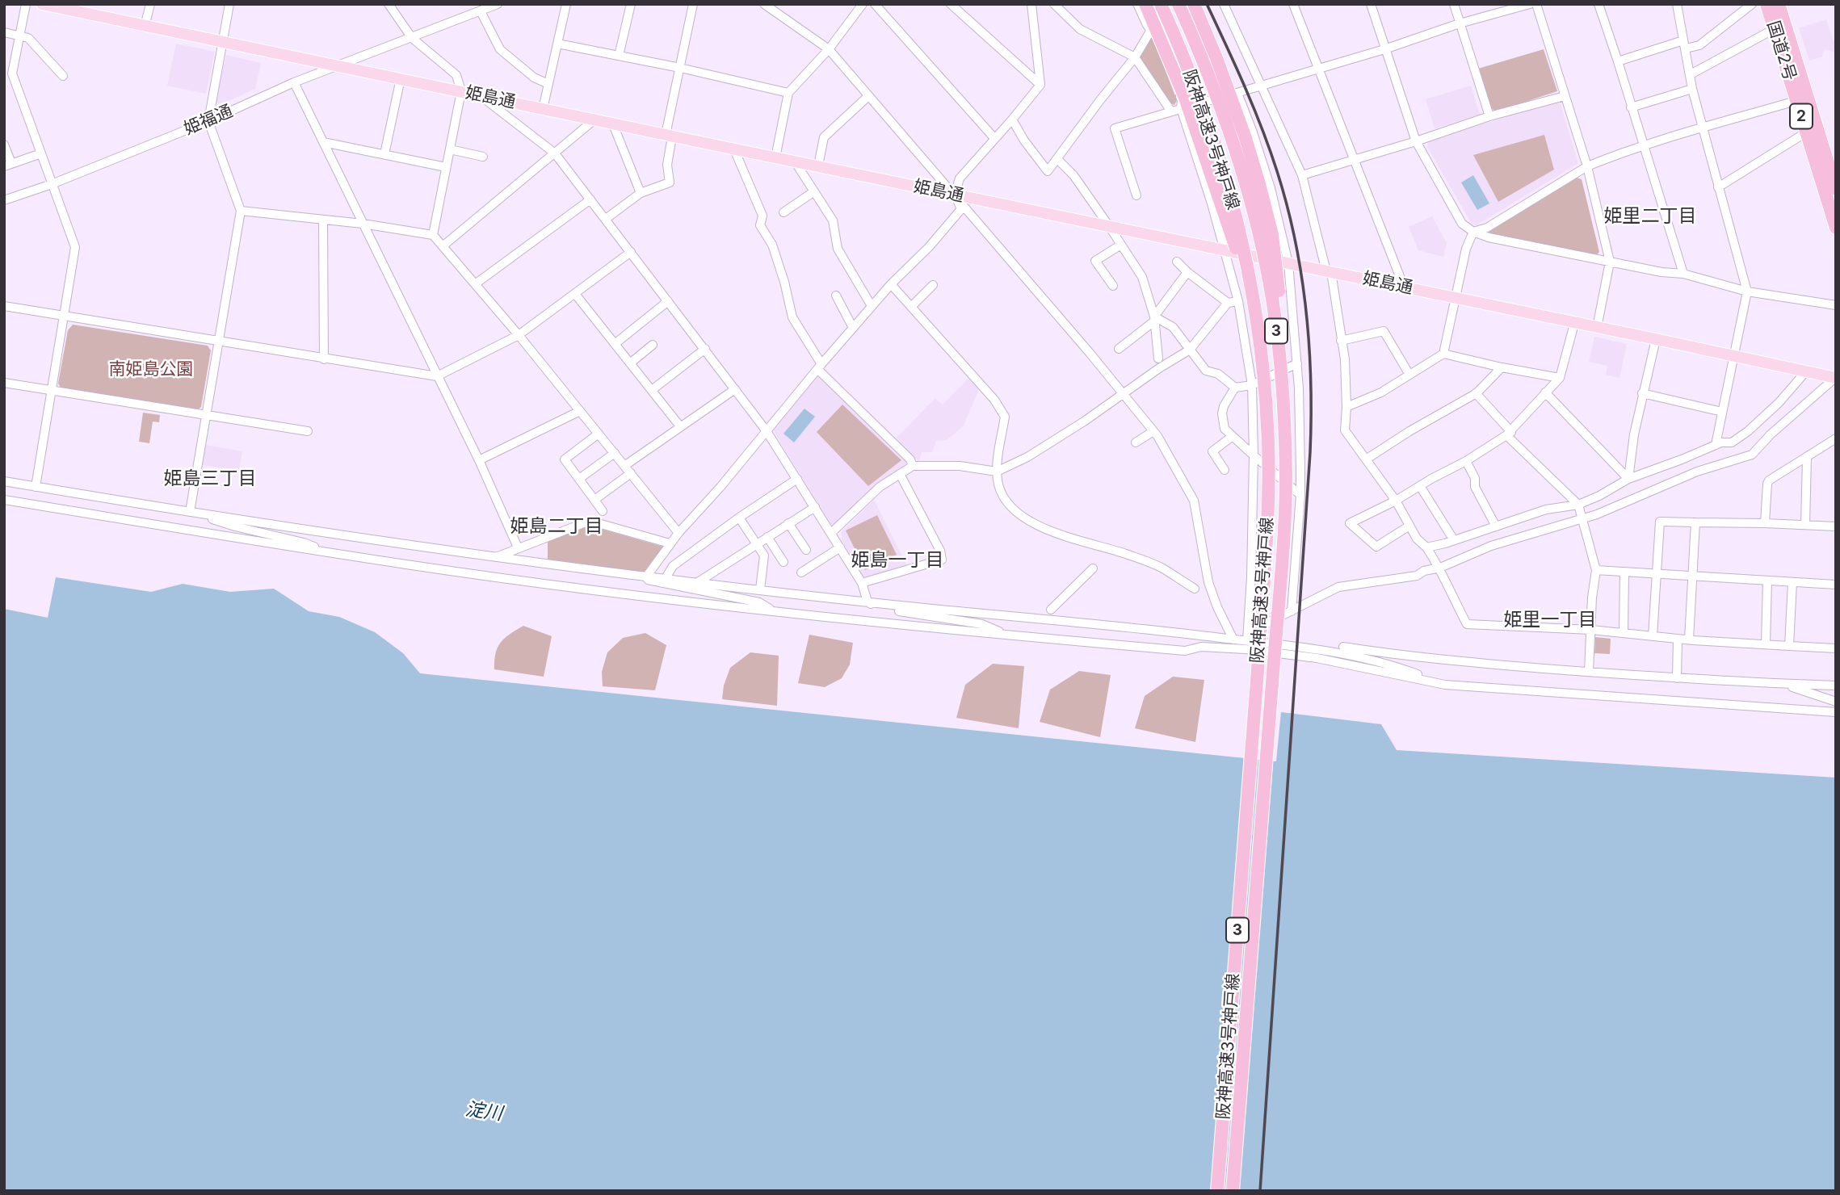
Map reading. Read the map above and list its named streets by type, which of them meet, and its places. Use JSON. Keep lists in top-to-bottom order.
{
  "streets": {
    "highway": [
      "国道2号",
      "2",
      "阪神高速3号神戸線",
      "3"
    ],
    "main road": ["姫島通"],
    "street": ["姫福通"]
  },
  "crossings": [
    ["姫島通", "姫福通"],
    ["阪神高速3号神戸線", "3"]
  ],
  "districts": [
    "姫里二丁目",
    "姫島三丁目",
    "姫島二丁目",
    "姫島一丁目",
    "姫里一丁目"
  ],
  "water": ["淀川"],
  "parks": ["南姫島公園"]
}
